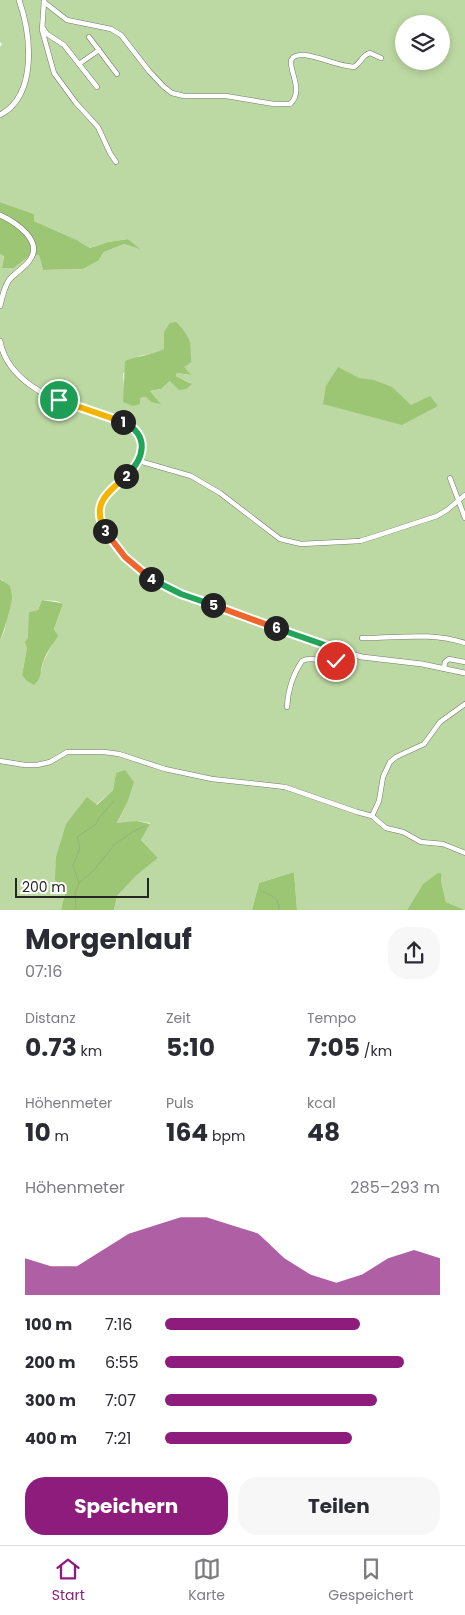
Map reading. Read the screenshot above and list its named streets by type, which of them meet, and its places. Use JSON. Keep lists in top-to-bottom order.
{
  "scale_bar": "200 m",
  "page": {
    "pins": [
      "1",
      "2",
      "3",
      "4",
      "5",
      "6"
    ],
    "scale": "200 m",
    "heading": ["Morgenlauf", "07:16"],
    "stats": [
      ["Distanz", "0.73 km"],
      ["Zeit", "5:10"],
      ["Tempo", "7:05 /km"],
      ["Höhenmeter", "10 m"],
      ["Puls", "164 bpm"],
      ["kcal", "48"]
    ],
    "chart": ["Höhenmeter", "285–293 m"],
    "list": [
      {
        "name": "100 m",
        "note": "7:16"
      },
      {
        "name": "200 m",
        "note": "6:55"
      },
      {
        "name": "300 m",
        "note": "7:07"
      },
      {
        "name": "400 m",
        "note": "7:21"
      }
    ],
    "buttons": ["Speichern", "Teilen"],
    "tabs": ["Start", "Karte", "Gespeichert"]
  }
}
